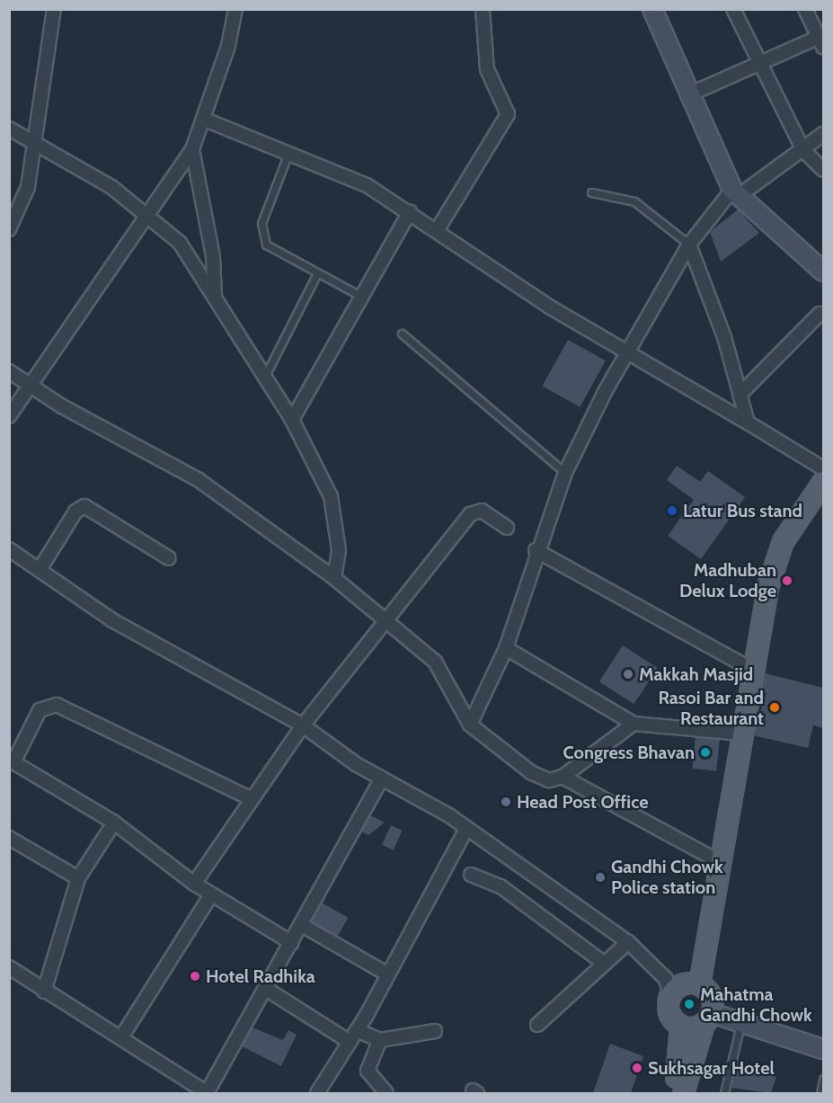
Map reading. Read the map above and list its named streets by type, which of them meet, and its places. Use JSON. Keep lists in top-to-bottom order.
{
  "places": [
    "Latur Bus stand",
    "Madhuban Delux Lodge",
    "Makkah Masjid",
    "Rasoi Bar and Restaurant",
    "Congress Bhavan",
    "Head Post Office",
    "Gandhi Chowk Police station",
    "Hotel Radhika",
    "Mahatma Gandhi Chowk",
    "Sukhsagar Hotel"
  ]
}
